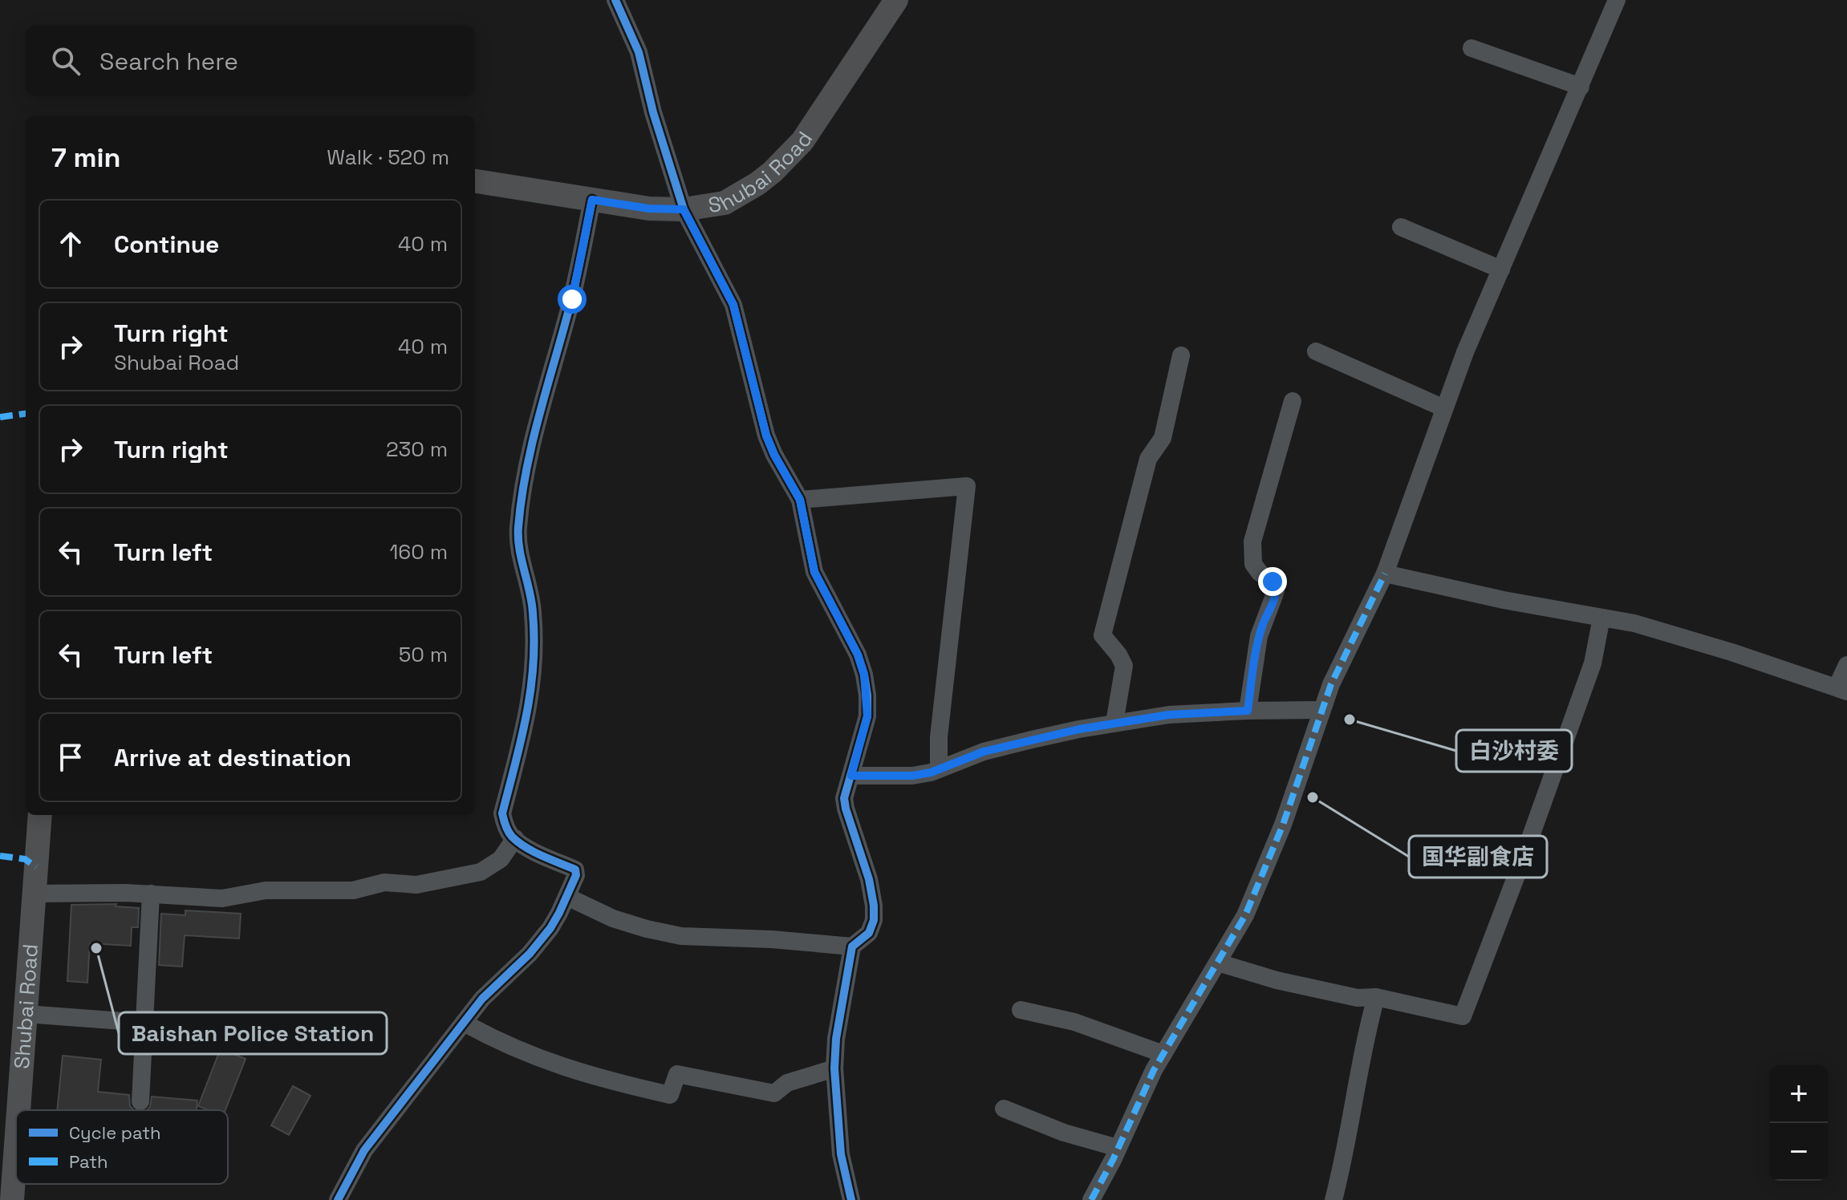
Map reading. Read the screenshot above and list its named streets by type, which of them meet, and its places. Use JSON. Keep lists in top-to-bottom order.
{
  "streets": {
    "main road": ["Shubai Road"]
  },
  "places": ["白沙村委", "国华副食店", "Baishan Police Station"],
  "legend": ["Cycle path", "Path"],
  "page": {
    "search": "Search here",
    "heading": ["7 min", "Walk · 520 m"],
    "list": [
      ["Continue", "40 m"],
      ["Turn right", "Shubai Road", "40 m"],
      ["Turn right", "230 m"],
      ["Turn left", "160 m"],
      ["Turn left", "50 m"],
      "Arrive at destination"
    ],
    "map_buttons": ["+", "−"]
  }
}
